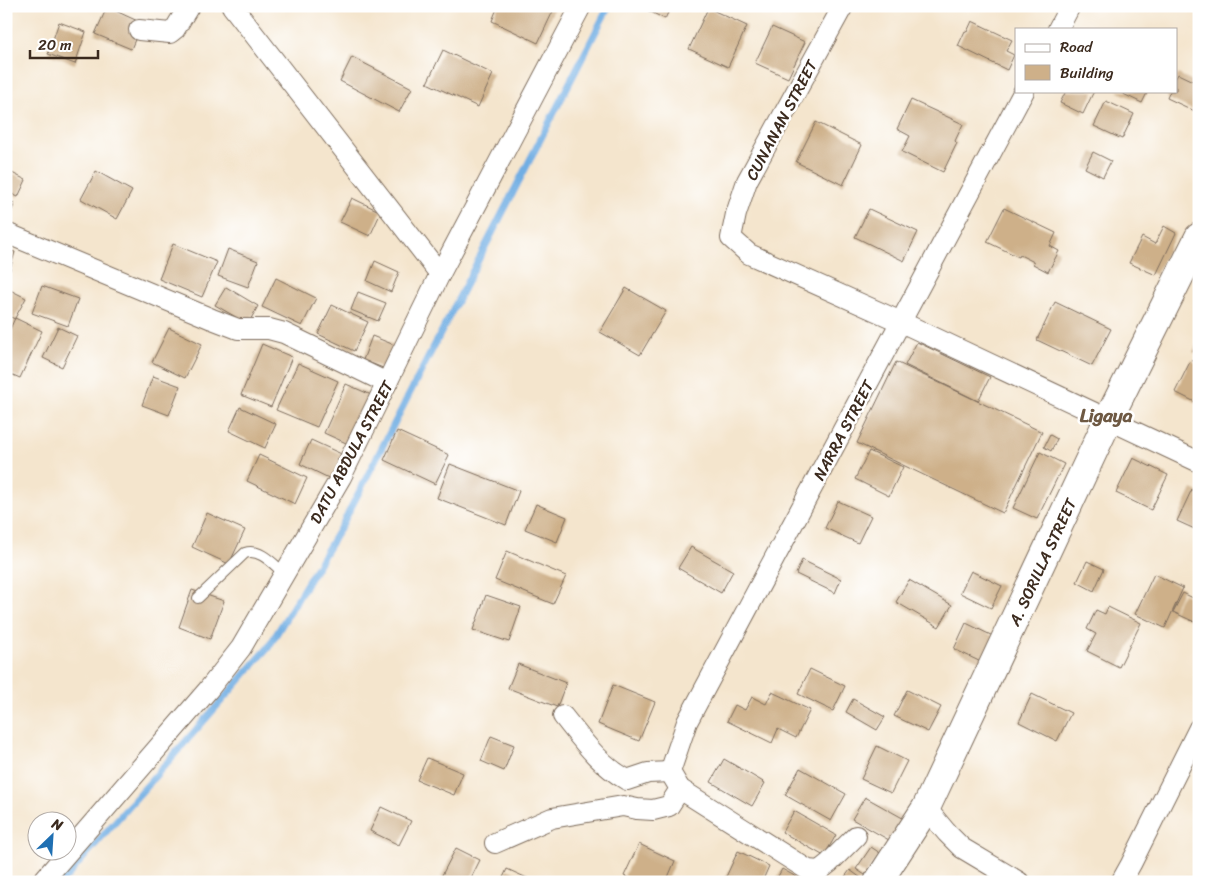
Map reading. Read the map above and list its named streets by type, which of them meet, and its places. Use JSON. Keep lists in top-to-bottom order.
{
  "streets": {
    "street": [
      "CUNANAN STREET",
      "NARRA STREET",
      "DATU ABDULA STREET",
      "A. SORILLA STREET"
    ]
  },
  "crossings": [
    ["CUNANAN STREET", "NARRA STREET"]
  ],
  "districts": ["Ligaya"],
  "legend": ["Road", "Building"],
  "scale_bar": "20 m",
  "north": "top right"
}
